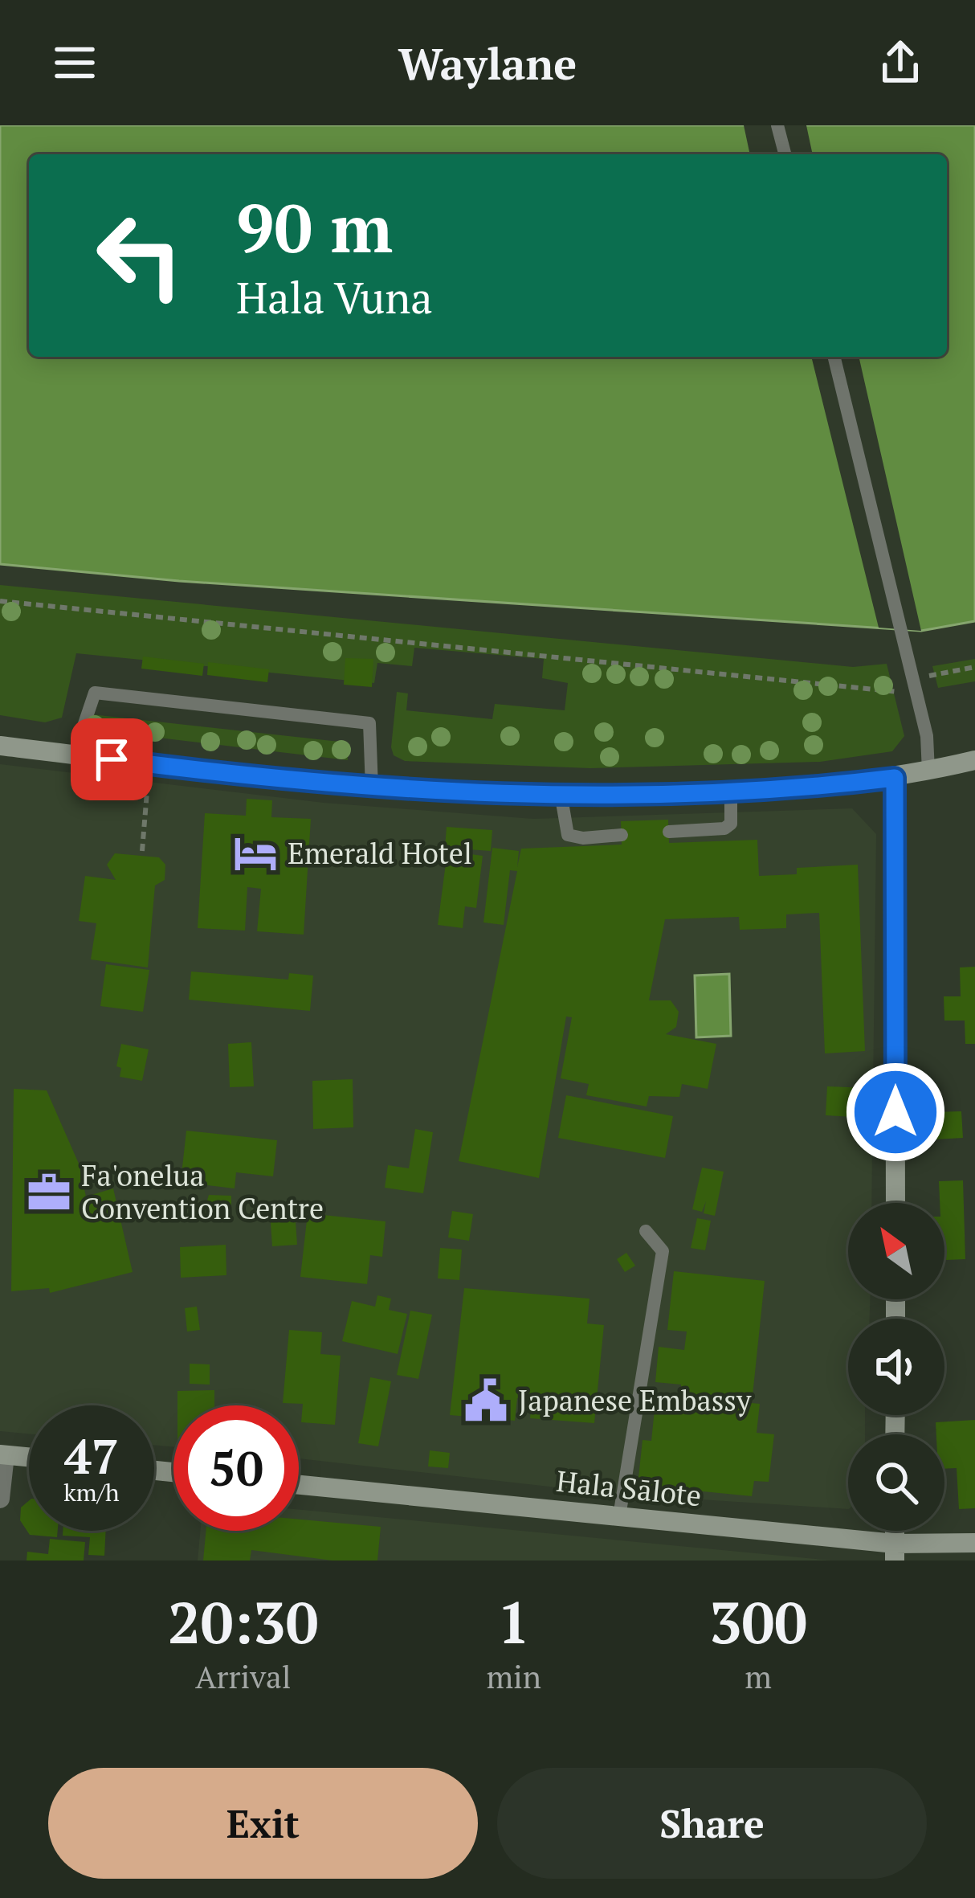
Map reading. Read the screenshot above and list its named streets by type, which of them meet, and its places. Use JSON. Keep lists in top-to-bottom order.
{
  "streets": {
    "main road": ["Hala Sālote"]
  },
  "places": {
    "hotel": ["Emerald Hotel"],
    "office": ["Fa'onelua Convention Centre"],
    "public building": ["Japanese Embassy"]
  },
  "north": "top left",
  "page": {
    "header": "Waylane",
    "turn": ["90 m", "Hala Vuna"],
    "speed": "47 km/h",
    "limit": "50",
    "eta": [
      "20:30",
      "Arrival",
      "1",
      "min",
      "300",
      "m"
    ],
    "buttons": ["Exit", "Share"]
  }
}
